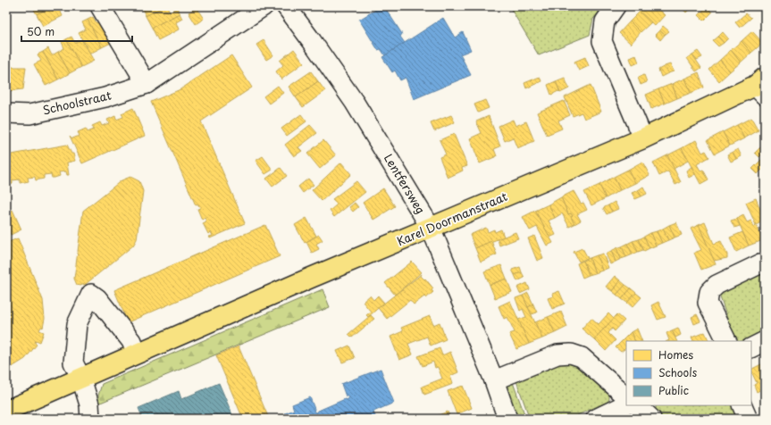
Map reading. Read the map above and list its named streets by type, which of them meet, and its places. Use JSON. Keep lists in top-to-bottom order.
{
  "streets": {
    "main road": ["Karel Doormanstraat"],
    "street": ["Schoolstraat", "Lentfersweg"]
  },
  "crossings": [
    ["Lentfersweg", "Karel Doormanstraat"]
  ],
  "legend": ["Homes", "Schools", "Public"],
  "scale_bar": "50 m"
}
